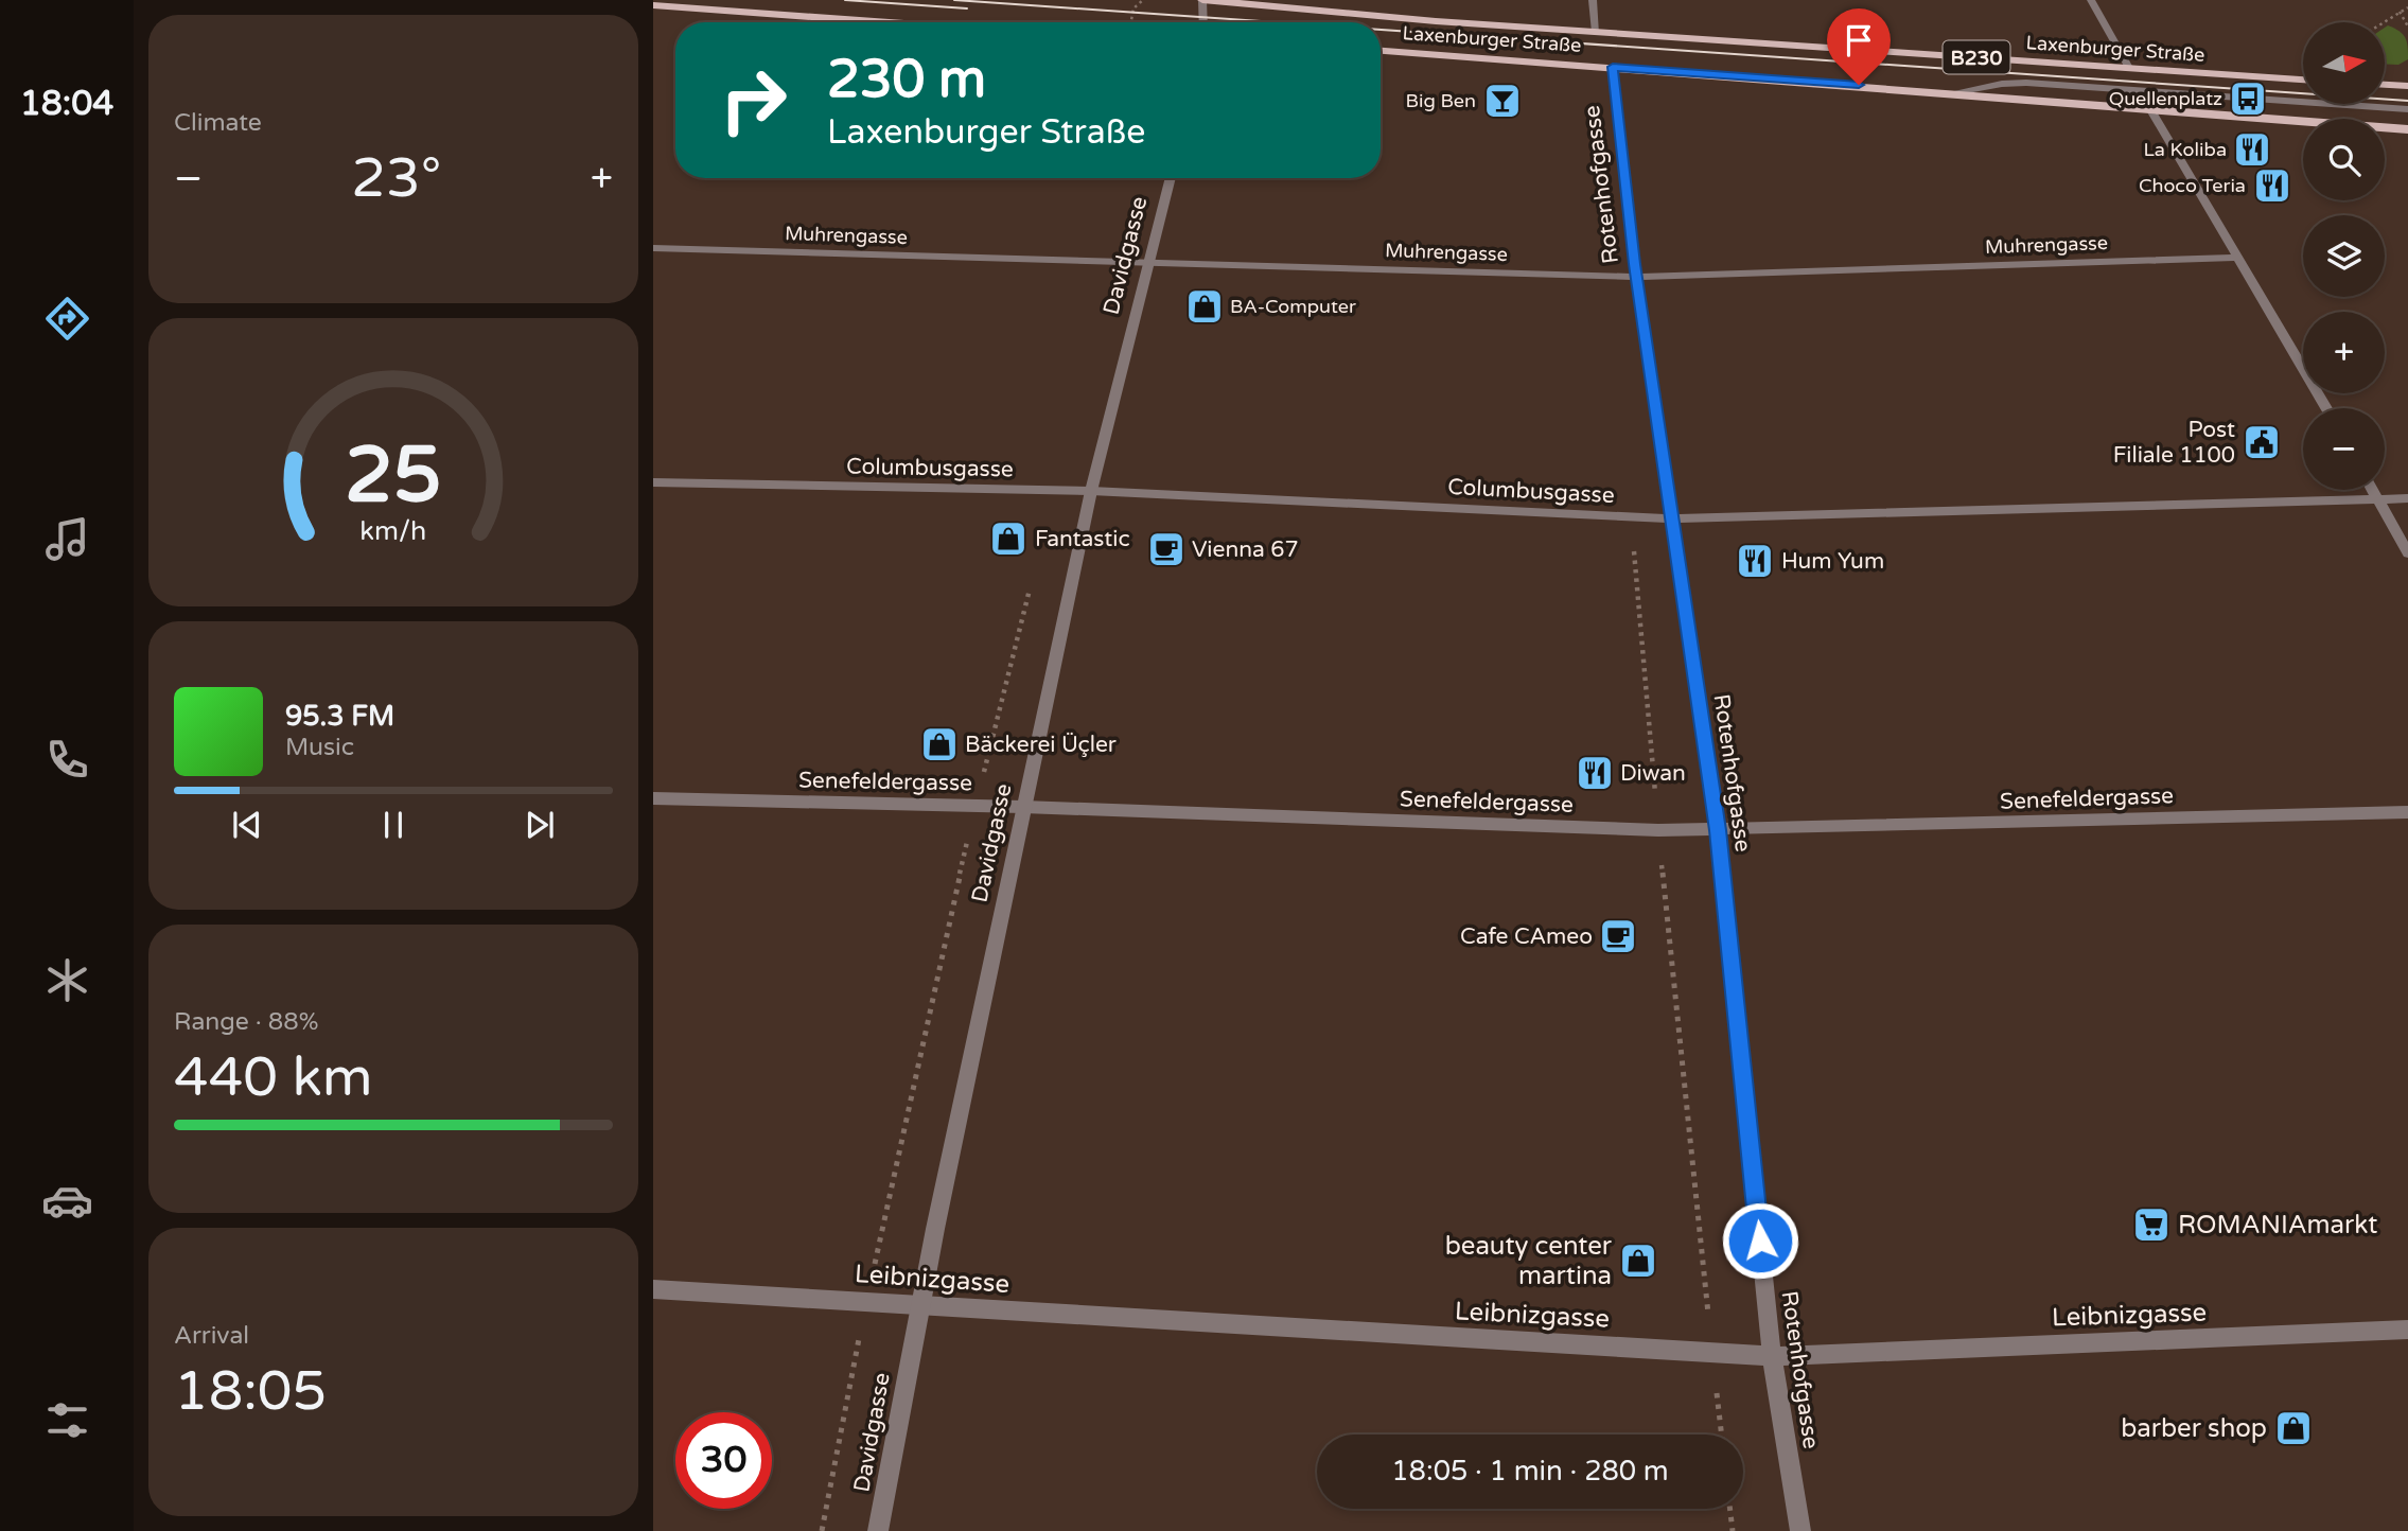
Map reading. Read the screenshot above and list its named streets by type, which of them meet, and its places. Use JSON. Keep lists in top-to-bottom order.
{
  "streets": {
    "main road": ["Laxenburger Straße", "B230"],
    "street": [
      "Rotenhofgasse",
      "Muhrengasse",
      "Davidgasse",
      "Columbusgasse",
      "Senefeldergasse",
      "Leibnizgasse"
    ]
  },
  "crossings": [
    ["Laxenburger Straße", "Rotenhofgasse"],
    ["Rotenhofgasse", "Muhrengasse"],
    ["Rotenhofgasse", "Columbusgasse"],
    ["Rotenhofgasse", "Senefeldergasse"],
    ["Rotenhofgasse", "Leibnizgasse"],
    ["Muhrengasse", "Davidgasse"],
    ["Davidgasse", "Columbusgasse"],
    ["Davidgasse", "Senefeldergasse"],
    ["Davidgasse", "Leibnizgasse"]
  ],
  "places": {
    "bus stop": ["Quellenplatz"],
    "bar": ["Big Ben"],
    "restaurant": [
      "La Koliba",
      "Choco Teria",
      "Hum Yum",
      "Diwan"
    ],
    "shop": [
      "BA-Computer",
      "Fantastic",
      "Bäckerei Üçler",
      "beauty center martina",
      "barber shop"
    ],
    "public building": ["Post Filiale 1100"],
    "cafe": ["Vienna 67", "Cafe CAmeo"],
    "supermarket": ["ROMANIAmarkt"]
  },
  "north": "right",
  "page": {
    "tabs": "18:04",
    "tile": [
      "Climate",
      ["Range · 88%", "440 km"],
      ["Arrival", "18:05"]
    ],
    "map_buttons": ["+", "−"],
    "turn": ["230 m", "Laxenburger Straße"],
    "heat": ["−", "23°", "+"],
    "song": ["95.3 FM", "Music"],
    "limit": "30",
    "trip": "18:05 · 1 min · 280 m",
    "gauge": ["25", "km/h"]
  }
}
